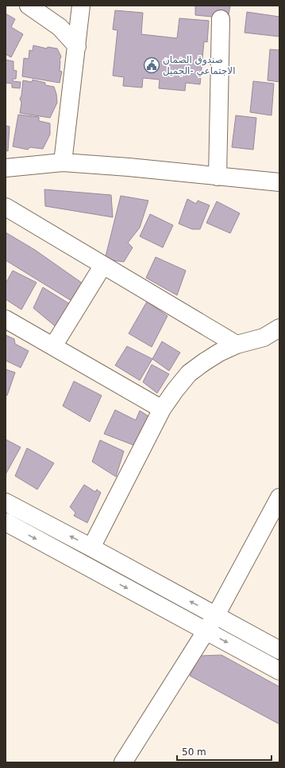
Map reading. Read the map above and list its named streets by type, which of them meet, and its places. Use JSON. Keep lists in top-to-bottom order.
{
  "places": {
    "public building": ["صندوق الضمان الاجتماعي -الجميل"]
  },
  "scale_bar": "50 m"
}
